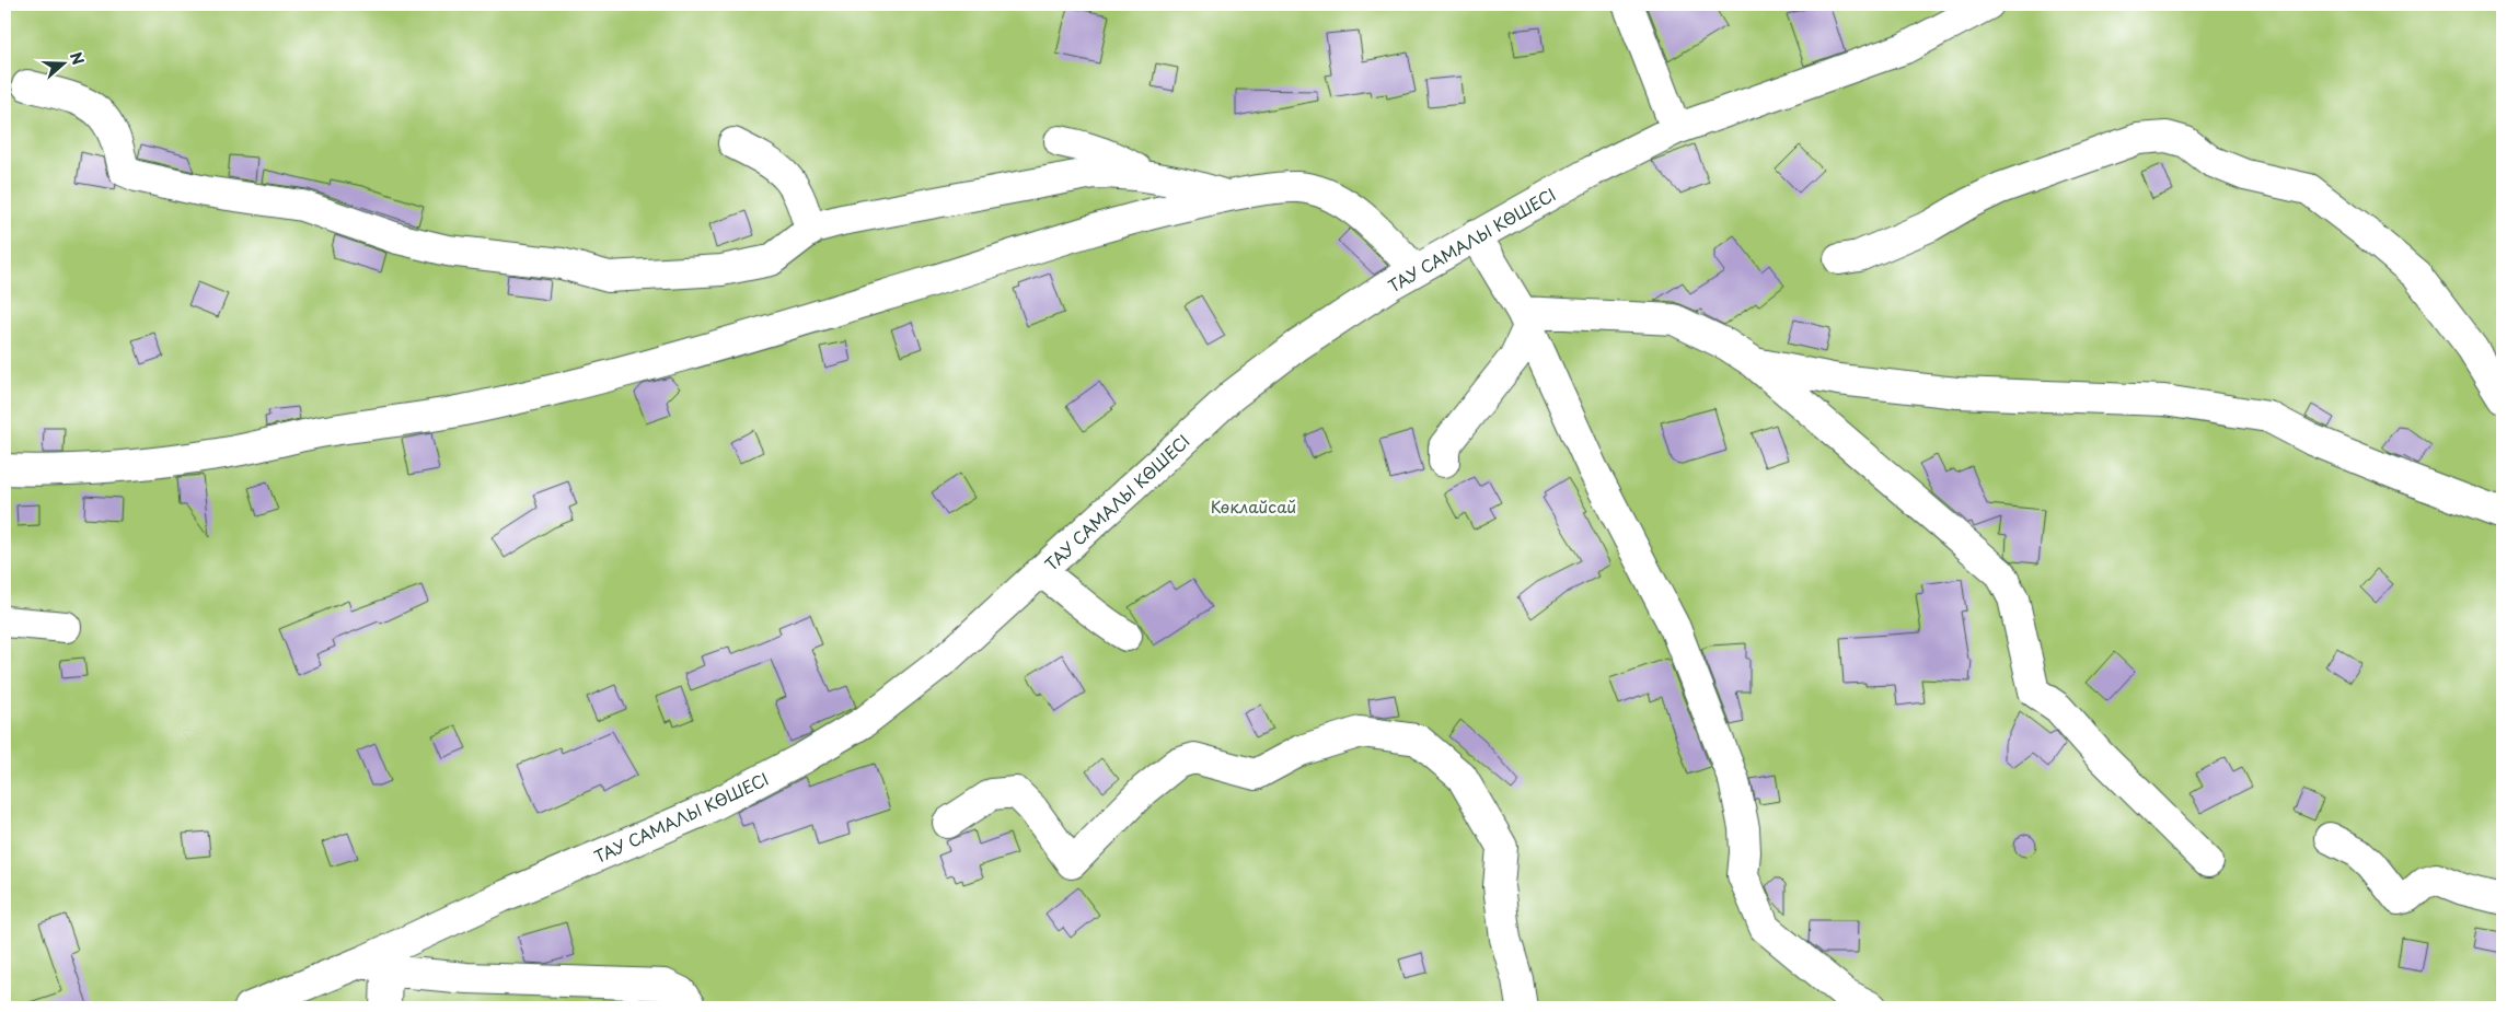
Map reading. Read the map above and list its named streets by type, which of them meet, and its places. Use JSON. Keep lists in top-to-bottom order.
{
  "streets": {
    "street": ["ТАУ САМАЛЫ КӨШЕСІ"]
  },
  "parks": ["Көклайсай"],
  "north": "right"
}
